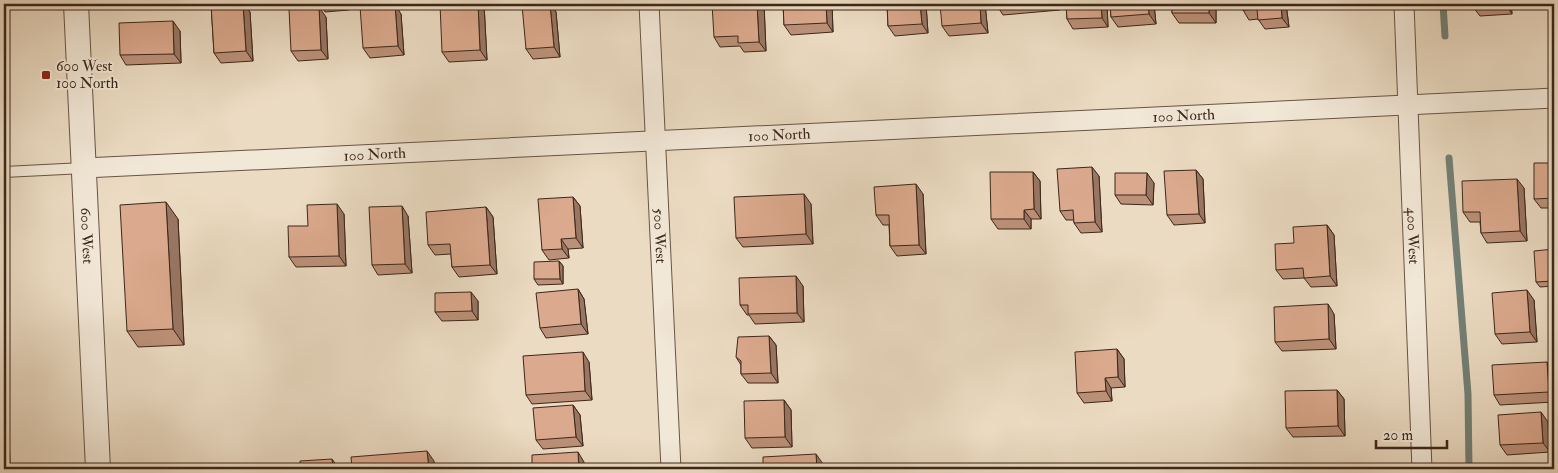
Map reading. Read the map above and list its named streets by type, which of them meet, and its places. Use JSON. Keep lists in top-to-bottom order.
{
  "streets": {
    "street": [
      "100 North",
      "600 West",
      "400 West",
      "500 West"
    ]
  },
  "crossings": [
    ["100 North", "600 West"],
    ["100 North", "400 West"],
    ["100 North", "500 West"]
  ],
  "places": {
    "transit": ["600 West 100 North"]
  },
  "scale_bar": "20 m"
}
